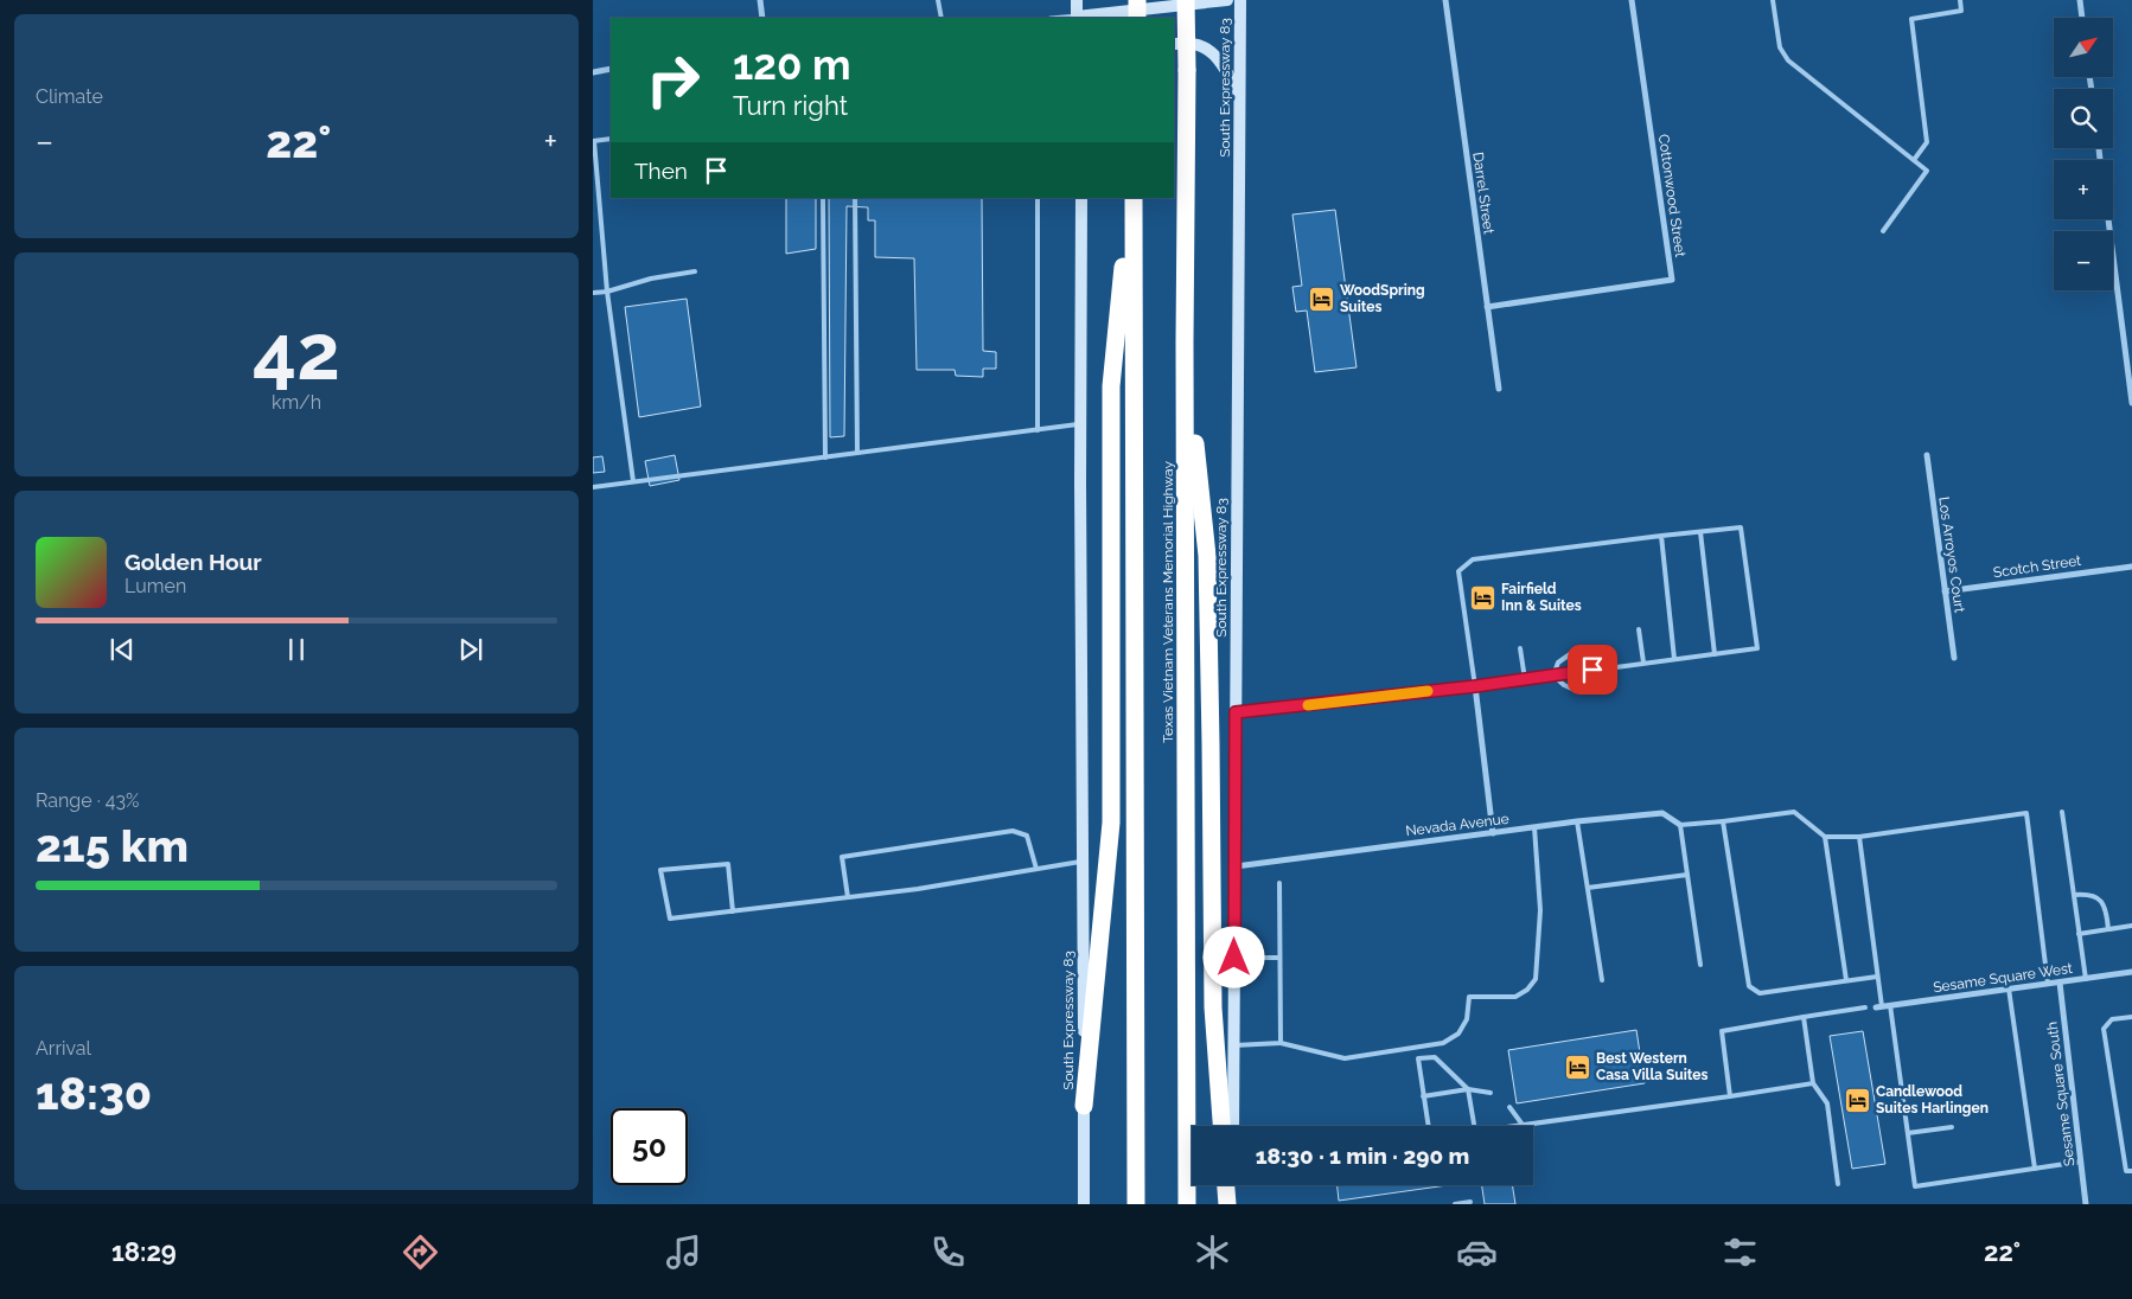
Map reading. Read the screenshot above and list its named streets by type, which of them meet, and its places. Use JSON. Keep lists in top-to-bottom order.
{
  "streets": {
    "highway": ["Texas Vietnam Veterans Memorial Highway"],
    "main road": ["South Expressway 83"],
    "street": [
      "Darrel Street",
      "Cottonwood Street",
      "Los Arroyos Court",
      "Scotch Street",
      "Nevada Avenue",
      "Sesame Square West",
      "Sesame Square South"
    ]
  },
  "crossings": [
    ["South Expressway 83", "Nevada Avenue"],
    ["Darrel Street", "Cottonwood Street"],
    ["Los Arroyos Court", "Scotch Street"],
    ["Sesame Square West", "Sesame Square South"]
  ],
  "places": {
    "hotel": [
      "WoodSpring Suites",
      "Fairfield Inn & Suites",
      "Best Western Casa Villa Suites",
      "Candlewood Suites Harlingen"
    ]
  },
  "north": "top right",
  "page": {
    "tile": [
      "Climate",
      ["42", "km/h"],
      ["Range · 43%", "215 km"],
      ["Arrival", "18:30"]
    ],
    "map_buttons": ["+", "−"],
    "turn": ["120 m", "Turn right"],
    "heat": ["−", "22°", "+"],
    "then": "Then",
    "song": ["Golden Hour", "Lumen"],
    "limit": "50",
    "trip": "18:30 · 1 min · 290 m",
    "tabs": ["18:29", "22°"]
  }
}
